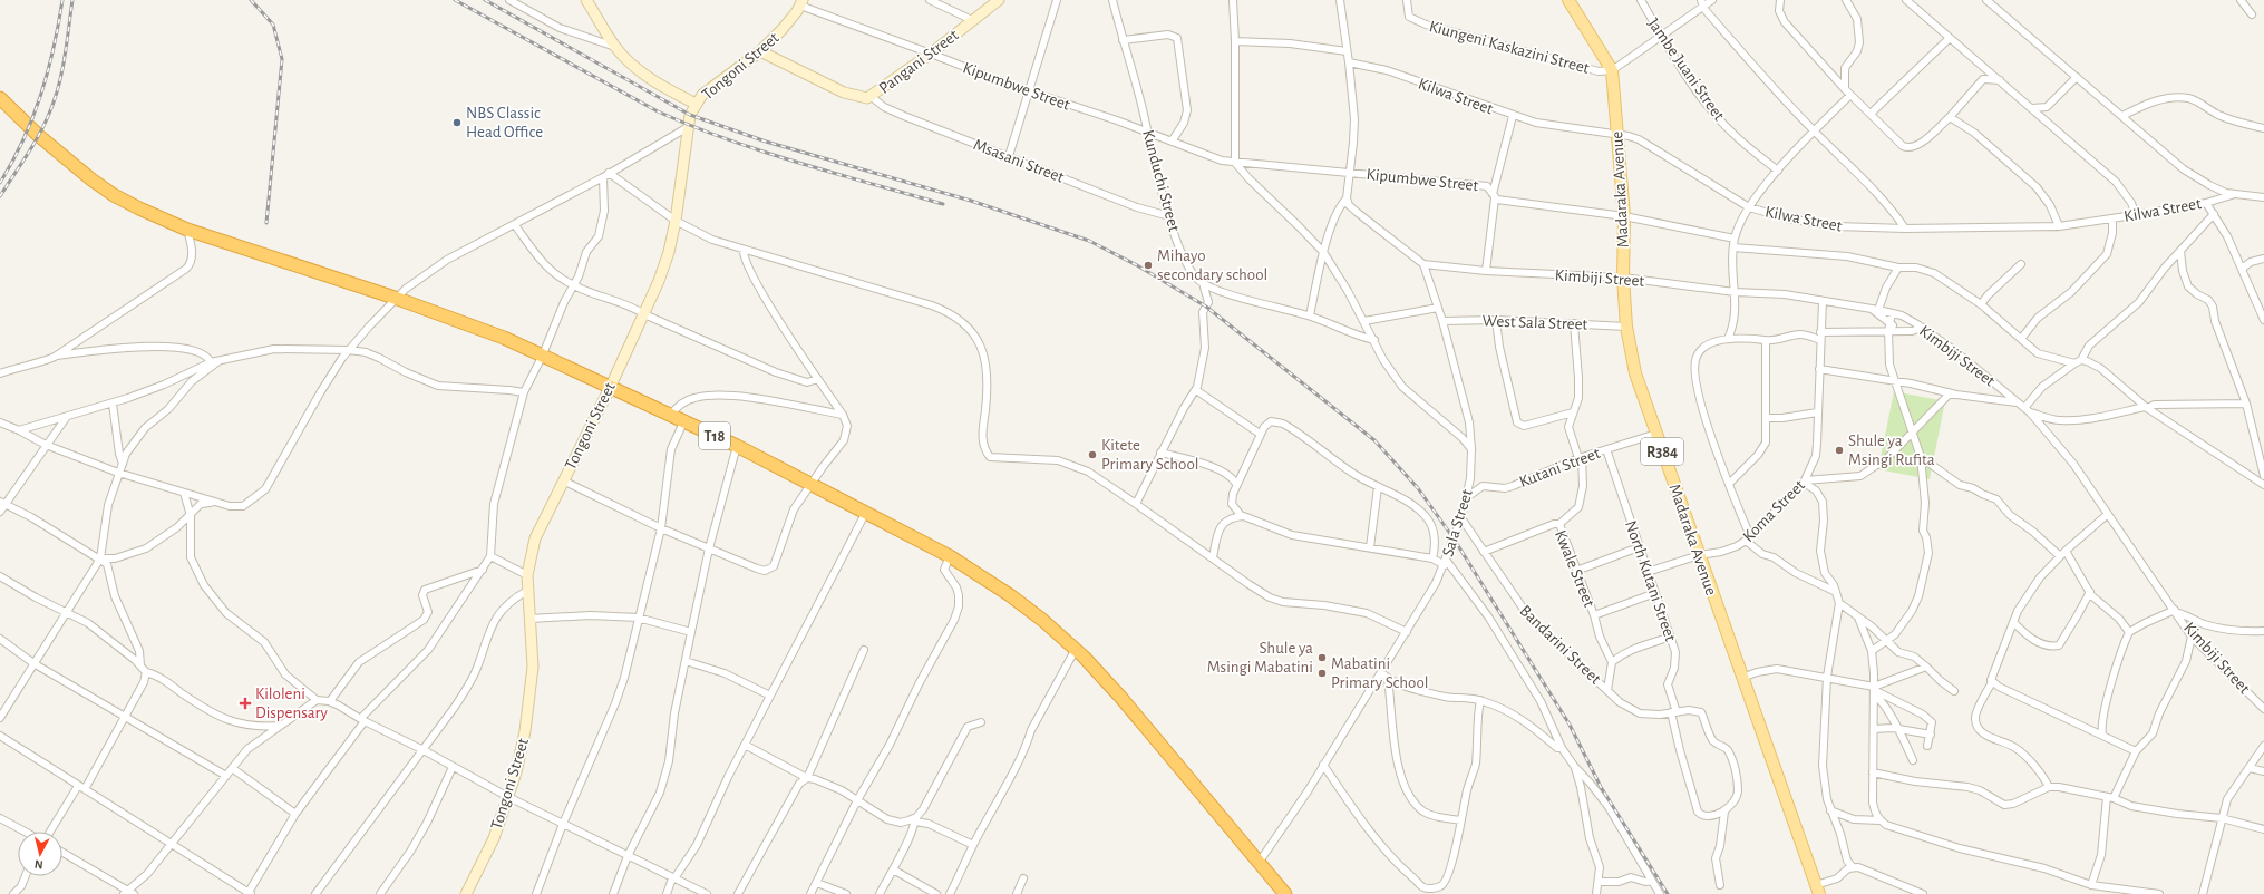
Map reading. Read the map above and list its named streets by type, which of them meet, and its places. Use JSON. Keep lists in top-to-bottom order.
{
  "streets": {
    "highway": ["T18"],
    "main road": ["Madaraka Avenue", "R384"],
    "street": [
      "Kiungeni Kaskazini Street",
      "Pangani Street",
      "Tongoni Street",
      "Jambe Juani Street",
      "Kipumbwe Street",
      "Kilwa Street",
      "Msasani Street",
      "Kunduchi Street",
      "Kimbiji Street",
      "West Sala Street",
      "Kutani Street",
      "Koma Street",
      "Sala Street",
      "Kwale Street",
      "North Kutani Street",
      "Bandarini Street"
    ]
  },
  "crossings": [
    ["Kiungeni Kaskazini Street", "Jambe Juani Street"],
    ["Kiungeni Kaskazini Street", "Madaraka Avenue"],
    ["Pangani Street", "Tongoni Street"],
    ["Pangani Street", "Kipumbwe Street"],
    ["Pangani Street", "Msasani Street"],
    ["Tongoni Street", "Kipumbwe Street"],
    ["Tongoni Street", "T18"],
    ["Kipumbwe Street", "Kunduchi Street"],
    ["Kipumbwe Street", "Madaraka Avenue"],
    ["Kilwa Street", "Madaraka Avenue"],
    ["Msasani Street", "Kunduchi Street"],
    ["Madaraka Avenue", "Kimbiji Street"],
    ["Madaraka Avenue", "West Sala Street"],
    ["Madaraka Avenue", "Kutani Street"],
    ["Madaraka Avenue", "Koma Street"],
    ["Kimbiji Street", "Koma Street"],
    ["Kimbiji Street", "Sala Street"],
    ["West Sala Street", "Sala Street"],
    ["T18", "Sala Street"],
    ["Kutani Street", "Sala Street"],
    ["Kutani Street", "North Kutani Street"],
    ["Koma Street", "North Kutani Street"],
    ["Sala Street", "Bandarini Street"],
    ["Kwale Street", "Bandarini Street"],
    ["North Kutani Street", "Bandarini Street"]
  ],
  "places": {
    "other": [
      "NBS Classic Head Office",
      "Mihayo secondary school",
      "Shule ya Msingi Rufita",
      "Kitete Primary School",
      "Shule ya Msingi Mabatini",
      "Mabatini Primary School"
    ],
    "health": ["Kiloleni Dispensary"]
  },
  "north": "bottom"
}
